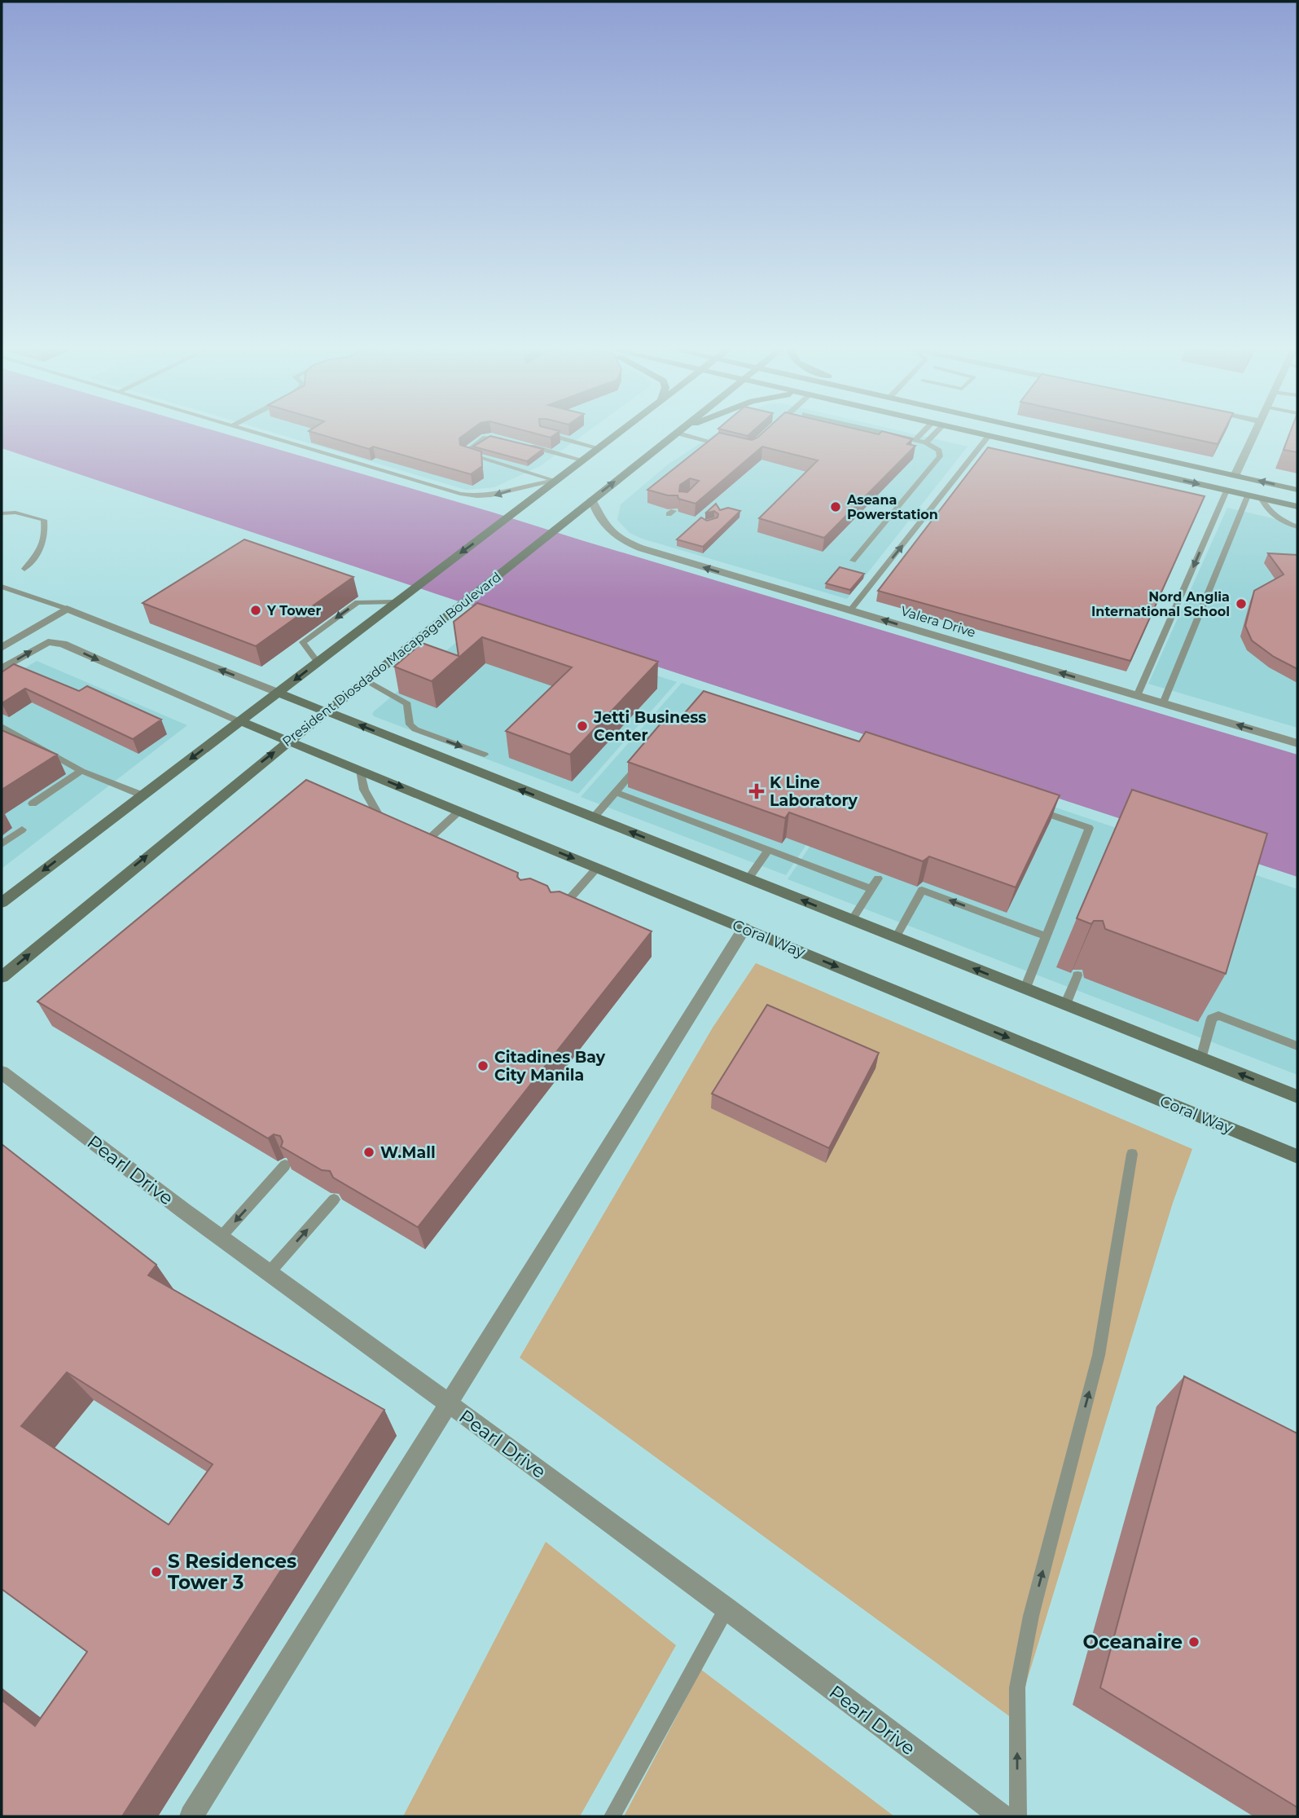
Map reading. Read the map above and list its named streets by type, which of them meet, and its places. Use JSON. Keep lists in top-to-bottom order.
{
  "streets": {
    "street": [
      "Valera Drive",
      "President Diosdado Macapagal Boulevard",
      "Coral Way",
      "Pearl Drive"
    ]
  },
  "crossings": [
    ["Valera Drive", "President Diosdado Macapagal Boulevard"],
    ["President Diosdado Macapagal Boulevard", "Coral Way"]
  ],
  "one_way": ["Valera Drive"],
  "places": {
    "other": [
      "Aseana Powerstation",
      "Nord Anglia International School",
      "Y Tower",
      "Jetti Business Center",
      "Citadines Bay City Manila",
      "W.Mall",
      "S Residences Tower 3",
      "Oceanaire"
    ],
    "health": ["K Line Laboratory"]
  }
}
